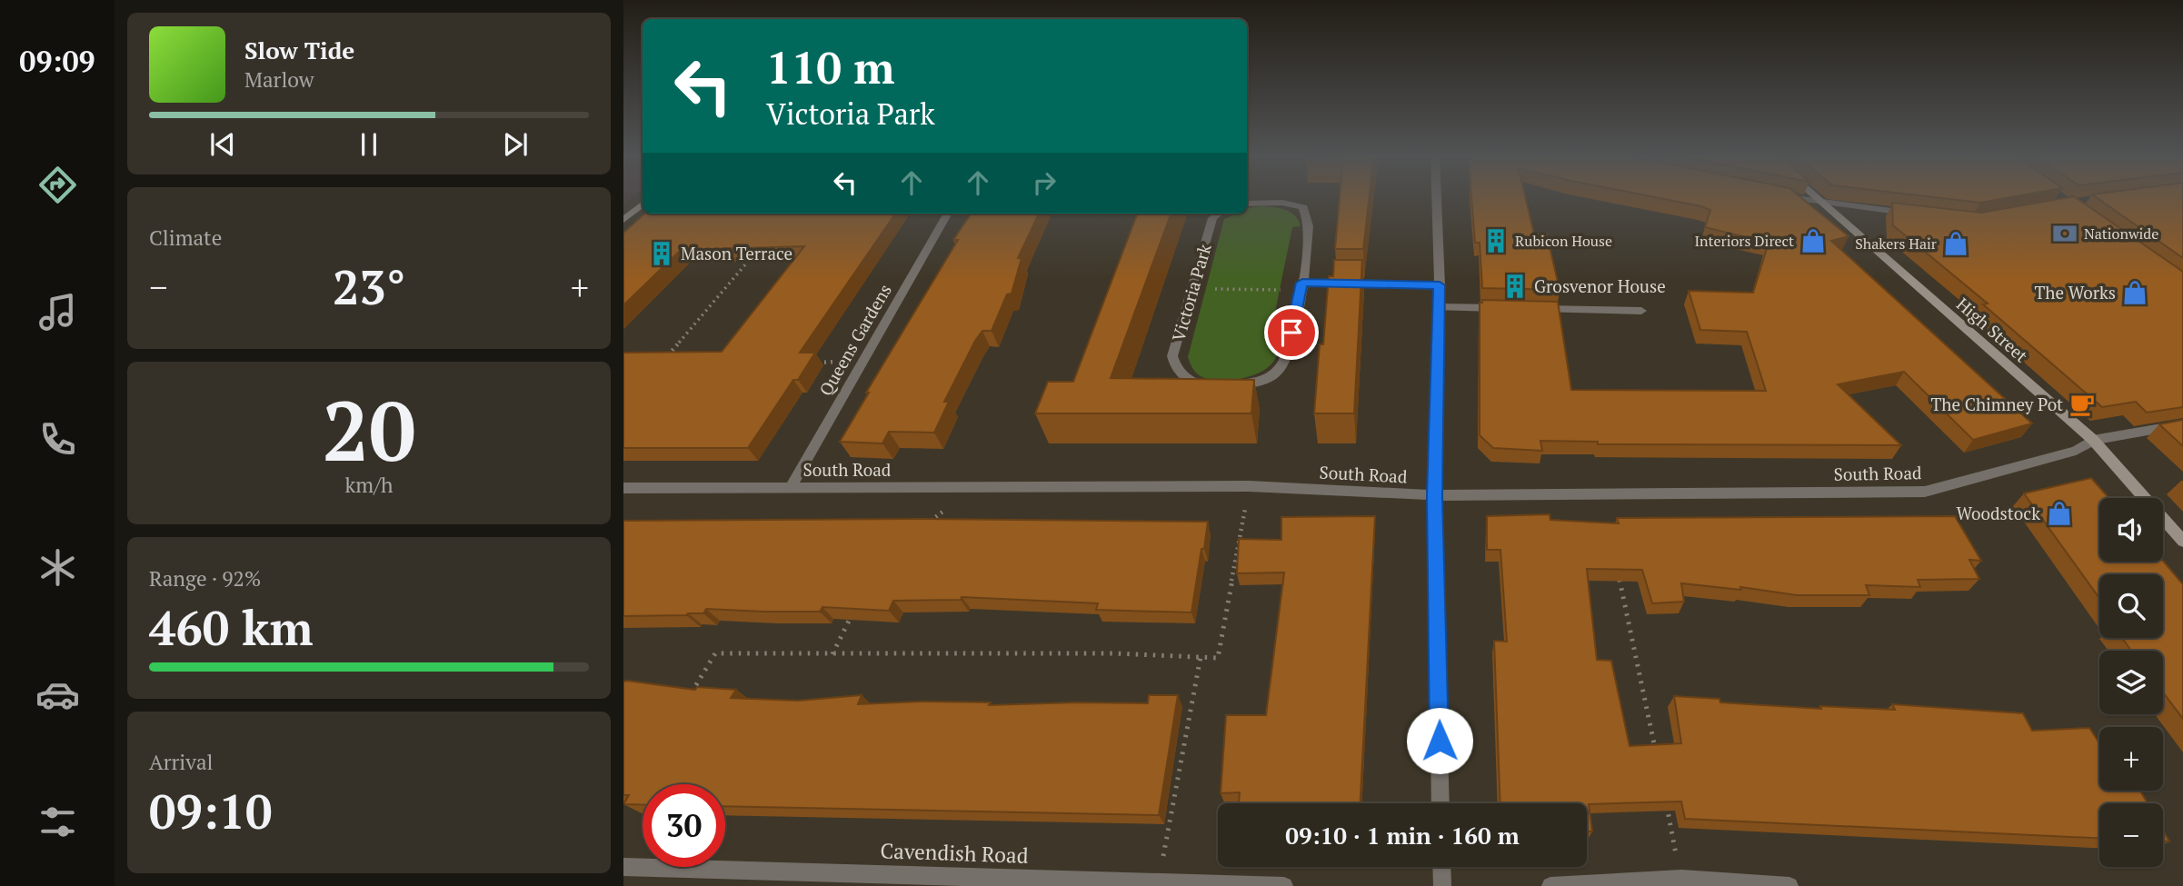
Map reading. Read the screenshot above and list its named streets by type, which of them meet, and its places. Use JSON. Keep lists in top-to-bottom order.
{
  "streets": {
    "main road": ["High Street"],
    "street": [
      "Victoria Park",
      "Queens Gardens",
      "South Road",
      "Cavendish Road"
    ]
  },
  "crossings": [
    ["High Street", "South Road"],
    ["Queens Gardens", "South Road"]
  ],
  "places": {
    "bank": ["Nationwide"],
    "building": ["Rubicon House", "Mason Terrace", "Grosvenor House"],
    "shop": [
      "Interiors Direct",
      "Shakers Hair",
      "The Works",
      "Woodstock"
    ],
    "cafe": ["The Chimney Pot"]
  },
  "page": {
    "tabs": "09:09",
    "turn": ["110 m", "Victoria Park"],
    "song": ["Slow Tide", "Marlow"],
    "tile": [
      "Climate",
      ["20", "km/h"],
      ["Range · 92%", "460 km"],
      ["Arrival", "09:10"]
    ],
    "heat": ["−", "23°", "+"],
    "map_buttons": ["+", "−"],
    "limit": "30",
    "trip": "09:10 · 1 min · 160 m"
  }
}
